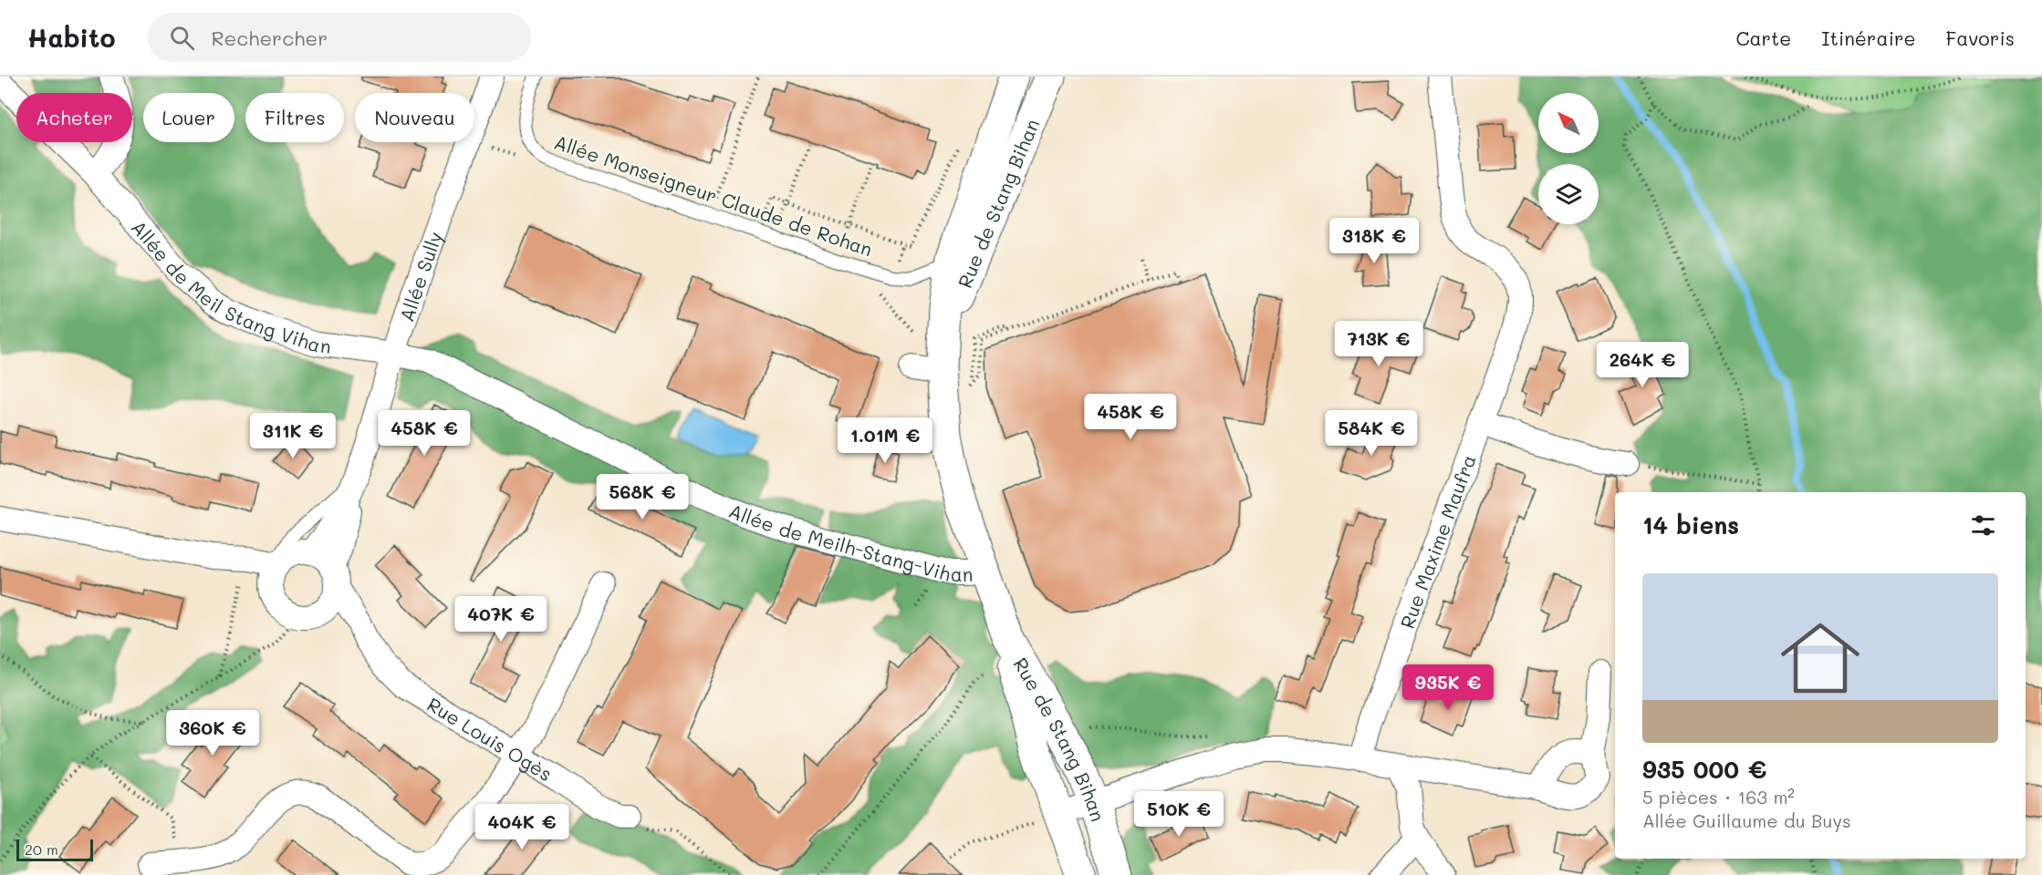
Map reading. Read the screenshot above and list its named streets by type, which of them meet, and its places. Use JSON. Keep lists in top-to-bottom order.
{
  "streets": {
    "street": [
      "Rue de Stang Bihan",
      "Allée Sully",
      "Allée de Meil Stang Vihan",
      "Allée de Meilh-Stang-Vihan",
      "Rue Maxime Maufra",
      "Rue Louis Ogès"
    ],
    "lane": ["Allée Monseigneur Claude de Rohan"]
  },
  "crossings": [
    ["Allée Monseigneur Claude de Rohan", "Rue de Stang Bihan"],
    ["Rue de Stang Bihan", "Allée de Meilh-Stang-Vihan"],
    ["Allée Sully", "Allée de Meil Stang Vihan"],
    ["Allée Sully", "Allée de Meilh-Stang-Vihan"],
    ["Allée Sully", "Rue Louis Ogès"],
    ["Allée de Meil Stang Vihan", "Allée de Meilh-Stang-Vihan"]
  ],
  "scale_bar": "20 m",
  "north": "top left",
  "page": {
    "header": "Habito",
    "search": "Rechercher",
    "nav": ["Carte", "Itinéraire", "Favoris"],
    "chip": [
      "Acheter",
      "Louer",
      "Filtres",
      "Nouveau"
    ],
    "price": [
      "318K €",
      "713K €",
      "264K €",
      "458K €",
      "458K €",
      "584K €",
      "311K €",
      "1.01M €",
      "568K €",
      "407K €",
      "935K €",
      "360K €",
      "510K €",
      "404K €"
    ],
    "heading": "14 biens",
    "list": [
      {
        "name": "935 000 €",
        "note": "5 pièces · 163 m² · Allée Guillaume du Buys"
      }
    ],
    "scale": "20 m"
  }
}
